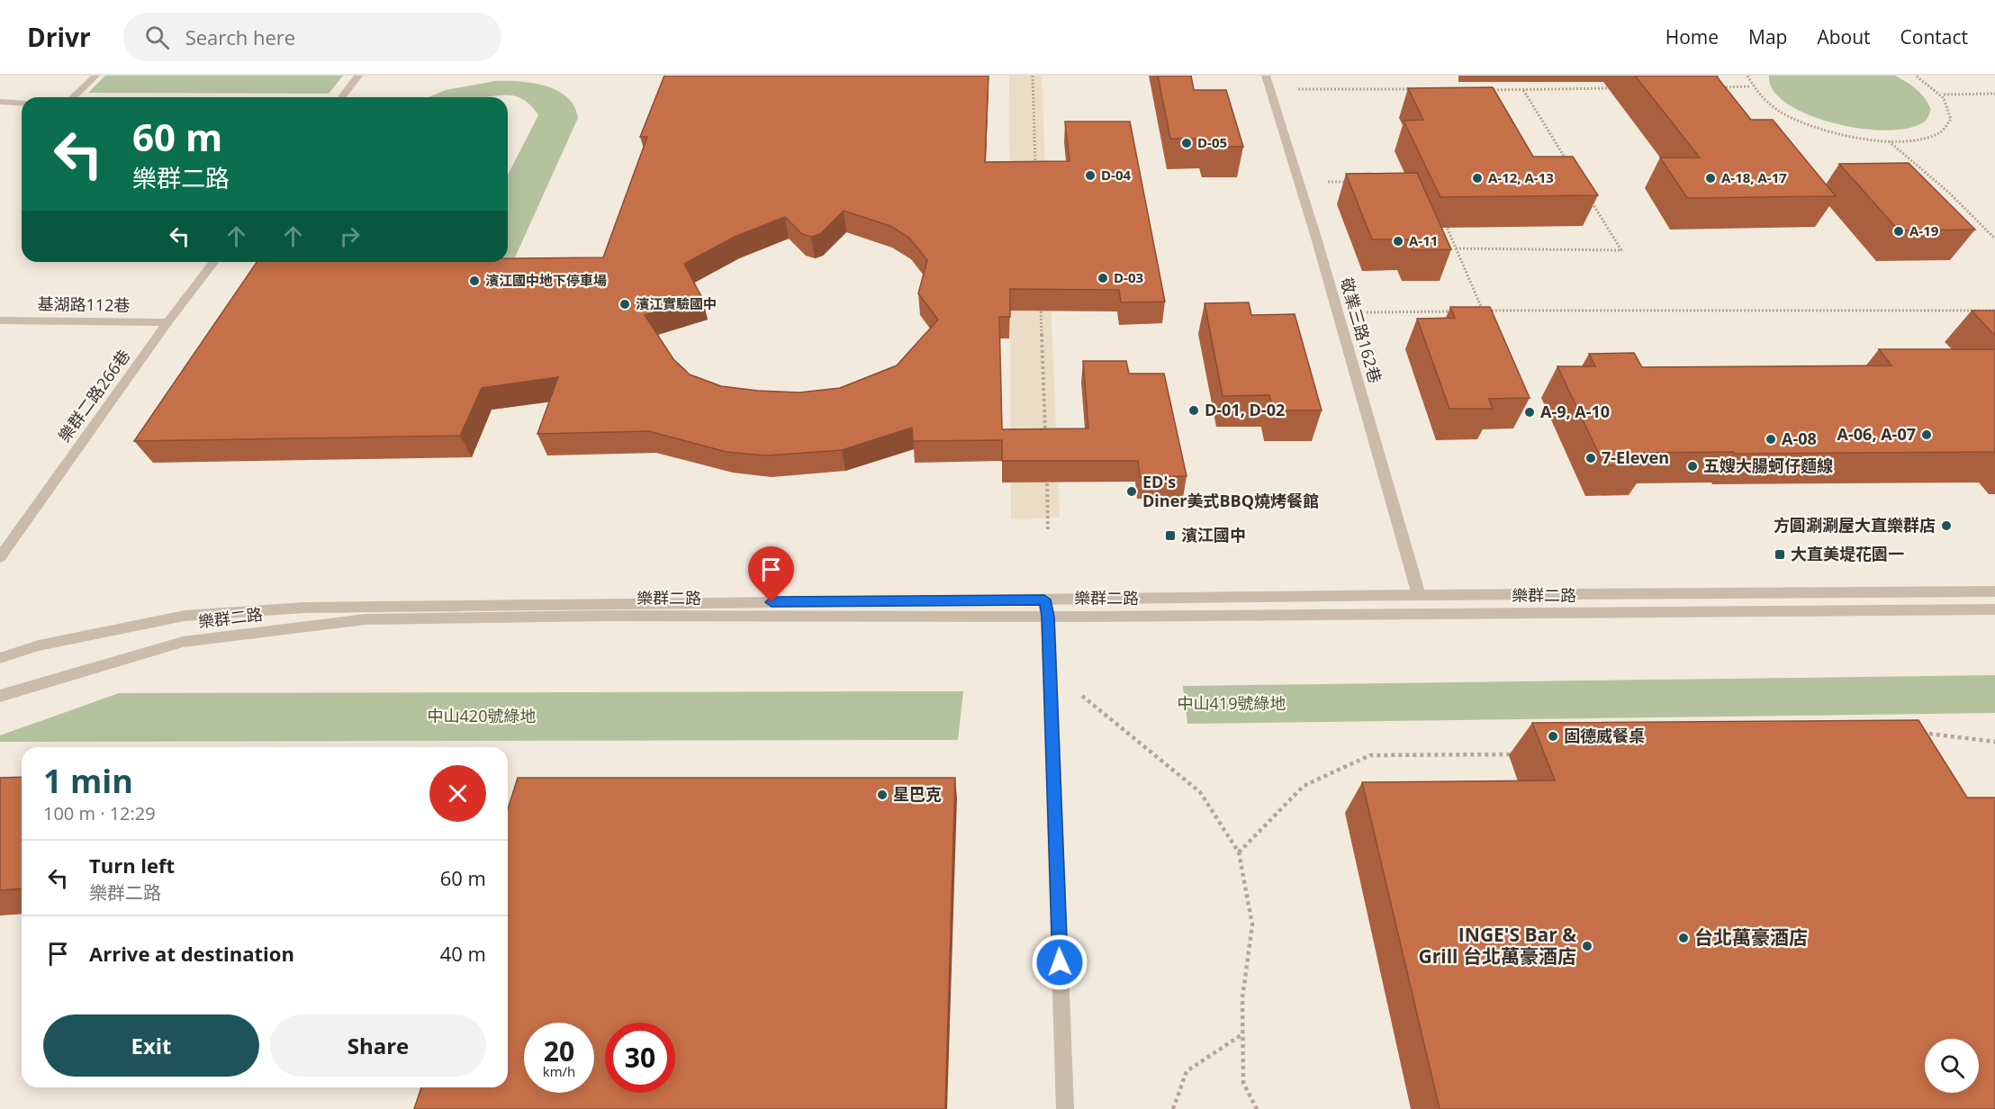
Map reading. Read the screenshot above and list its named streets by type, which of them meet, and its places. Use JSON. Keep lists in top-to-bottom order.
{
  "streets": {
    "street": [
      "基湖路112巷",
      "敬業三路162巷",
      "樂群二路266巷",
      "樂群二路"
    ]
  },
  "crossings": [
    ["基湖路112巷", "樂群二路266巷"],
    ["敬業三路162巷", "樂群二路"]
  ],
  "parks": ["中山419號綠地", "中山420號綠地"],
  "places": {
    "other": [
      "D-05",
      "D-04",
      "A-12, A-13",
      "A-18, A-17",
      "A-19",
      "A-11",
      "D-03",
      "濱江國中地下停車場",
      "濱江實驗國中",
      "D-01, D-02",
      "A-9, A-10",
      "A-06, A-07",
      "A-08",
      "7-Eleven",
      "五嫂大腸蚵仔麵線",
      "ED's Diner美式BBQ燒烤餐館",
      "方圓涮涮屋大直樂群店",
      "固德威餐桌",
      "星巴克",
      "台北萬豪酒店",
      "INGE'S Bar & Grill 台北萬豪酒店"
    ],
    "transit": ["濱江國中", "大直美堤花園一"]
  },
  "page": {
    "header": "Drivr",
    "search": "Search here",
    "nav": [
      "Home",
      "Map",
      "About",
      "Contact"
    ],
    "turn": ["60 m", "樂群二路"],
    "heading": ["1 min", "100 m · 12:29"],
    "list": [
      {
        "name": "Turn left",
        "note": "樂群二路",
        "value": "60 m"
      },
      {
        "name": "Arrive at destination",
        "value": "40 m"
      }
    ],
    "buttons": ["Exit", "Share"],
    "speed": "20 km/h",
    "limit": "30"
  }
}
